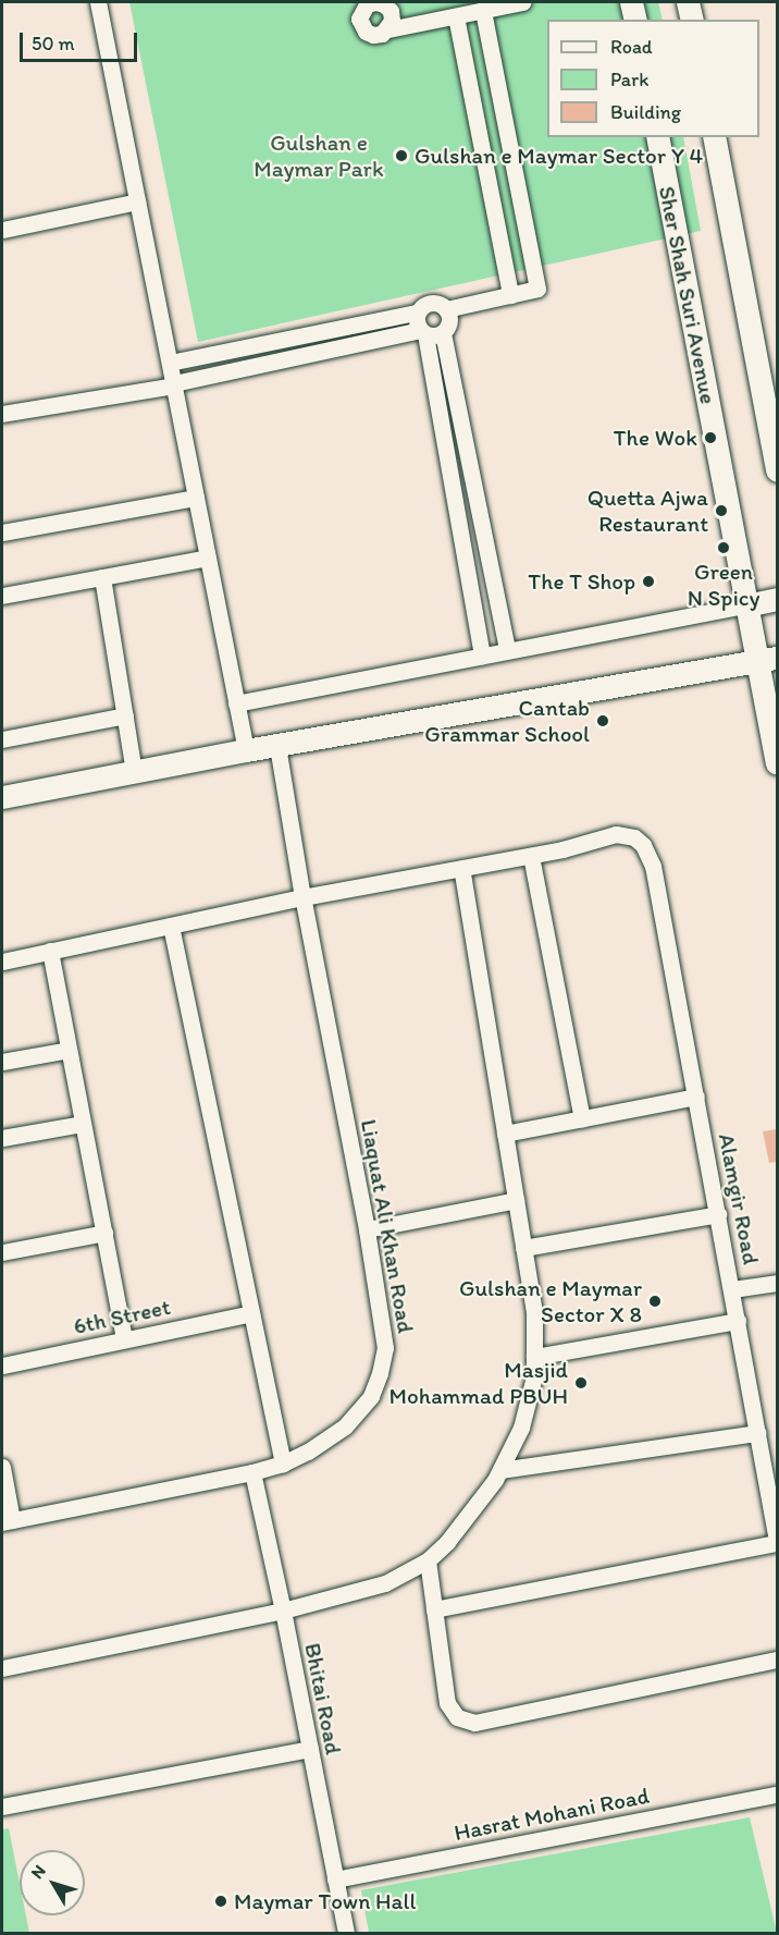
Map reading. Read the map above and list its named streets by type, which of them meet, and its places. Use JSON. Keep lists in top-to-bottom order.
{
  "streets": {
    "street": [
      "Sher Shah Suri Avenue",
      "Alamgir Road",
      "Liaquat Ali Khan Road",
      "6th Street",
      "Bhitai Road",
      "Hasrat Mohani Road"
    ]
  },
  "crossings": [
    ["Liaquat Ali Khan Road", "Bhitai Road"],
    ["Bhitai Road", "Hasrat Mohani Road"]
  ],
  "parks": ["Gulshan e Maymar Park"],
  "places": [
    "Gulshan e Maymar Sector Y 4",
    "The Wok",
    "Quetta Ajwa Restaurant",
    "Green N Spicy",
    "The T Shop",
    "Cantab Grammar School",
    "Gulshan e Maymar Sector X 8",
    "Masjid Mohammad PBUH",
    "Maymar Town Hall"
  ],
  "legend": ["Road", "Park", "Building"],
  "scale_bar": "50 m",
  "north": "top left"
}
